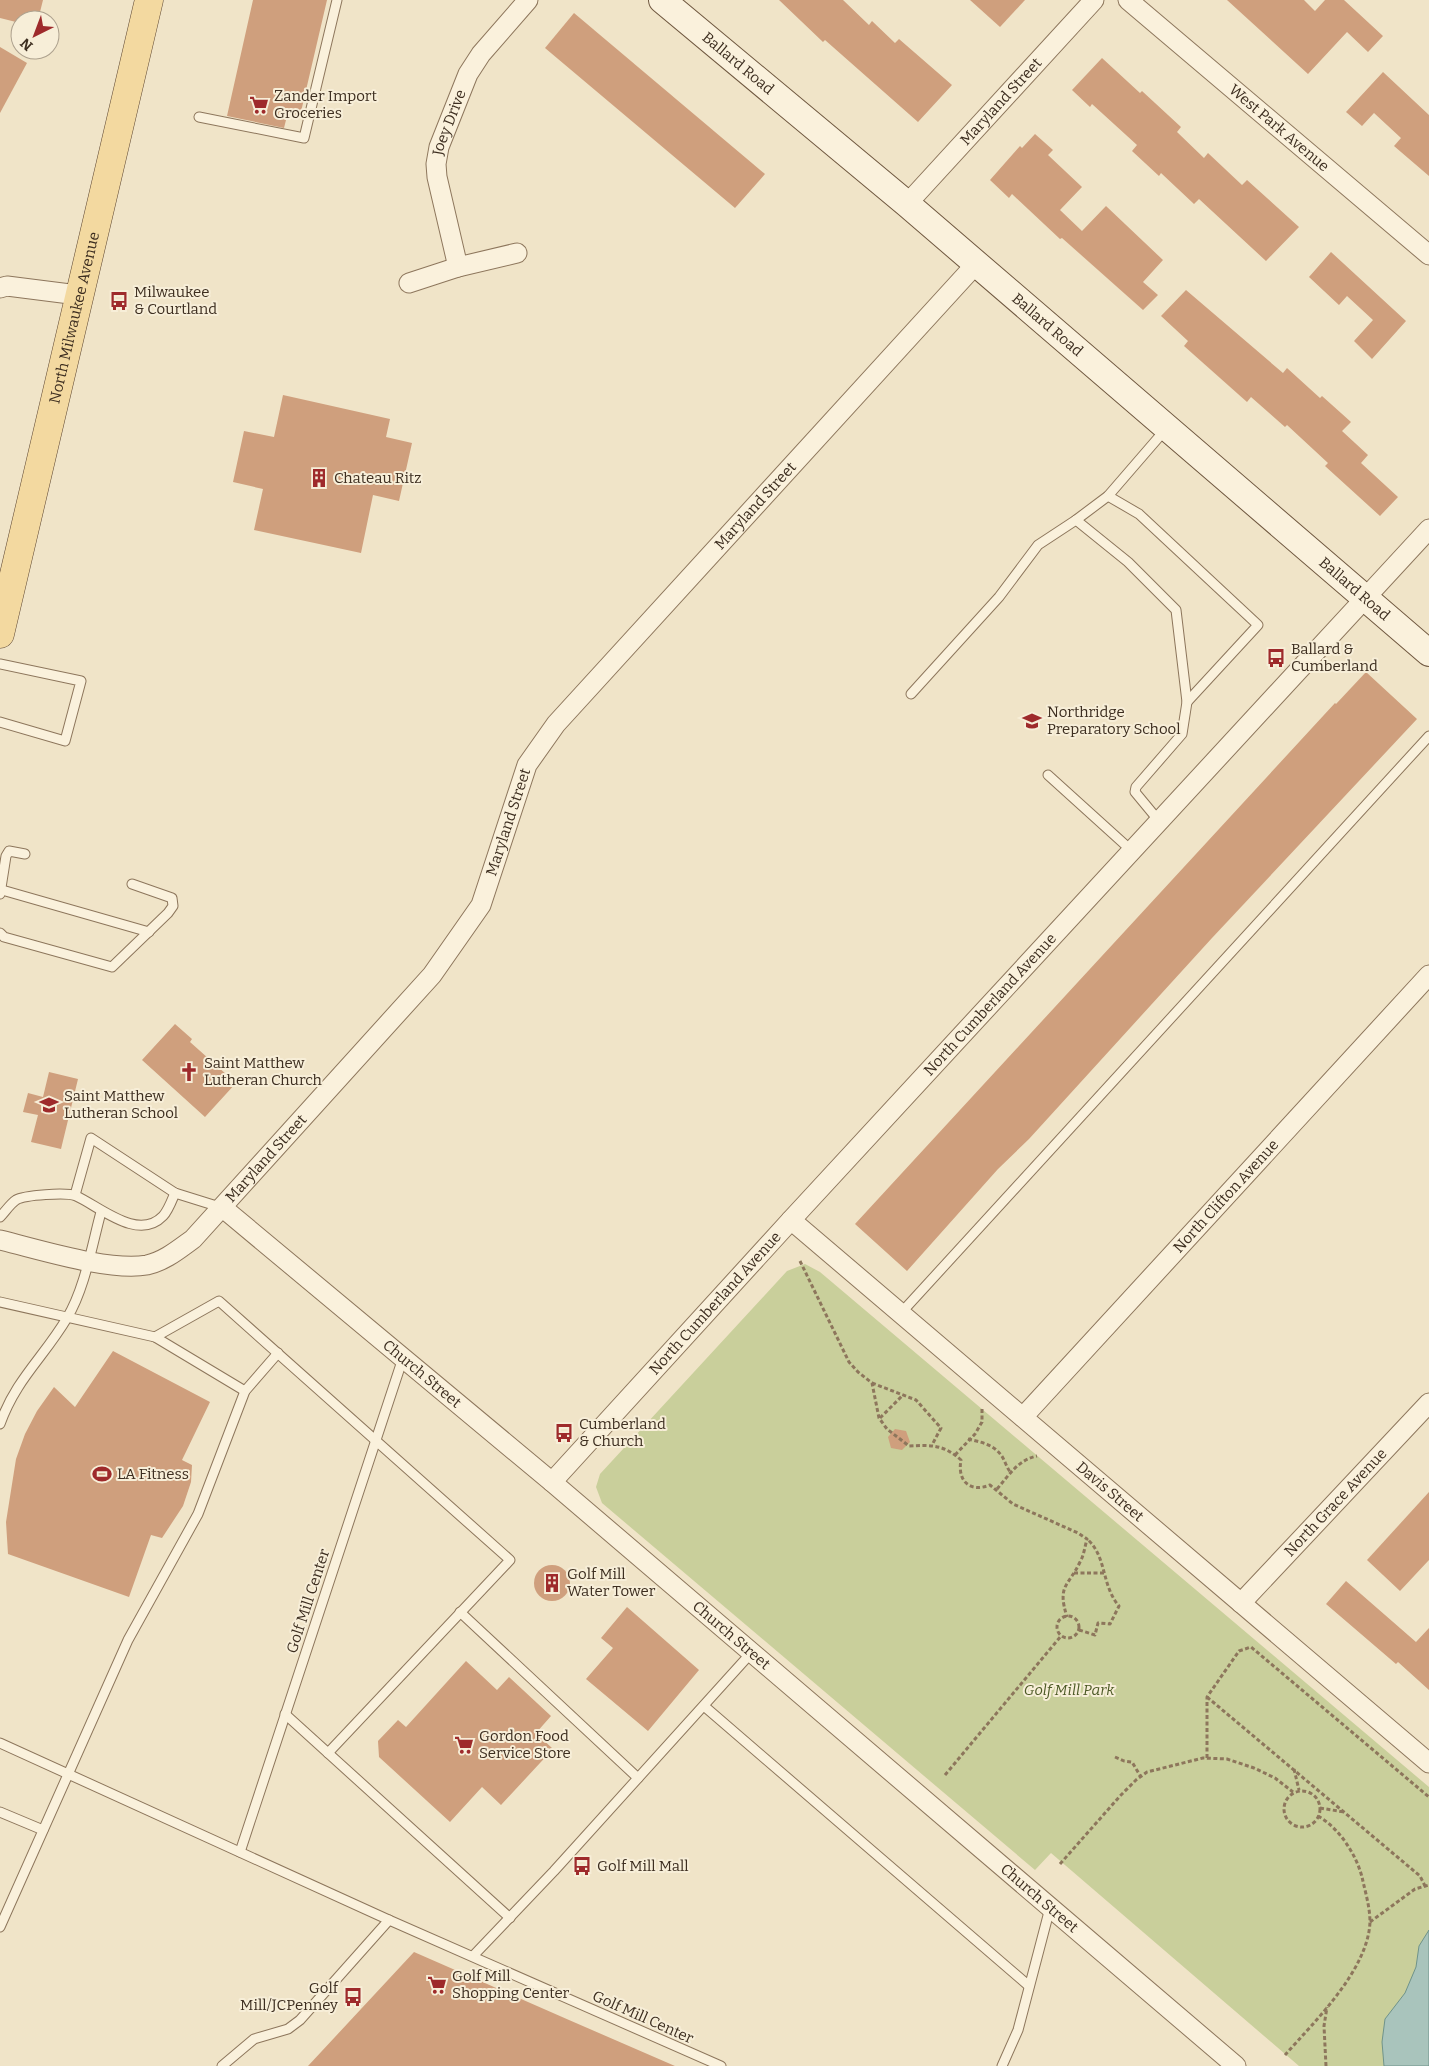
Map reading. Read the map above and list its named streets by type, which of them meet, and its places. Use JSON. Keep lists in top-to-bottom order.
{
  "streets": {
    "main road": ["North Milwaukee Avenue"],
    "street": [
      "Ballard Road",
      "Maryland Street",
      "Joey Drive",
      "West Park Avenue",
      "North Cumberland Avenue",
      "North Clifton Avenue",
      "Church Street",
      "Davis Street",
      "North Grace Avenue"
    ],
    "lane": ["Golf Mill Center"]
  },
  "crossings": [
    ["Ballard Road", "Maryland Street"],
    ["Ballard Road", "North Cumberland Avenue"],
    ["Maryland Street", "Church Street"],
    ["North Cumberland Avenue", "Church Street"],
    ["North Cumberland Avenue", "Davis Street"],
    ["North Clifton Avenue", "Davis Street"],
    ["Church Street", "Golf Mill Center"],
    ["Davis Street", "North Grace Avenue"]
  ],
  "parks": ["Golf Mill Park"],
  "places": {
    "supermarket": ["Zander Import Groceries", "Gordon Food Service Store", "Golf Mill Shopping Center"],
    "bus stop": [
      "Milwaukee & Courtland",
      "Ballard & Cumberland",
      "Cumberland & Church",
      "Golf Mill Mall",
      "Golf Mill/JCPenney"
    ],
    "building": ["Chateau Ritz", "Golf Mill Water Tower"],
    "school or university": ["Northridge Preparatory School", "Saint Matthew Lutheran School"],
    "church": ["Saint Matthew Lutheran Church"],
    "sports": ["LA Fitness"]
  },
  "north": "bottom left"
}
